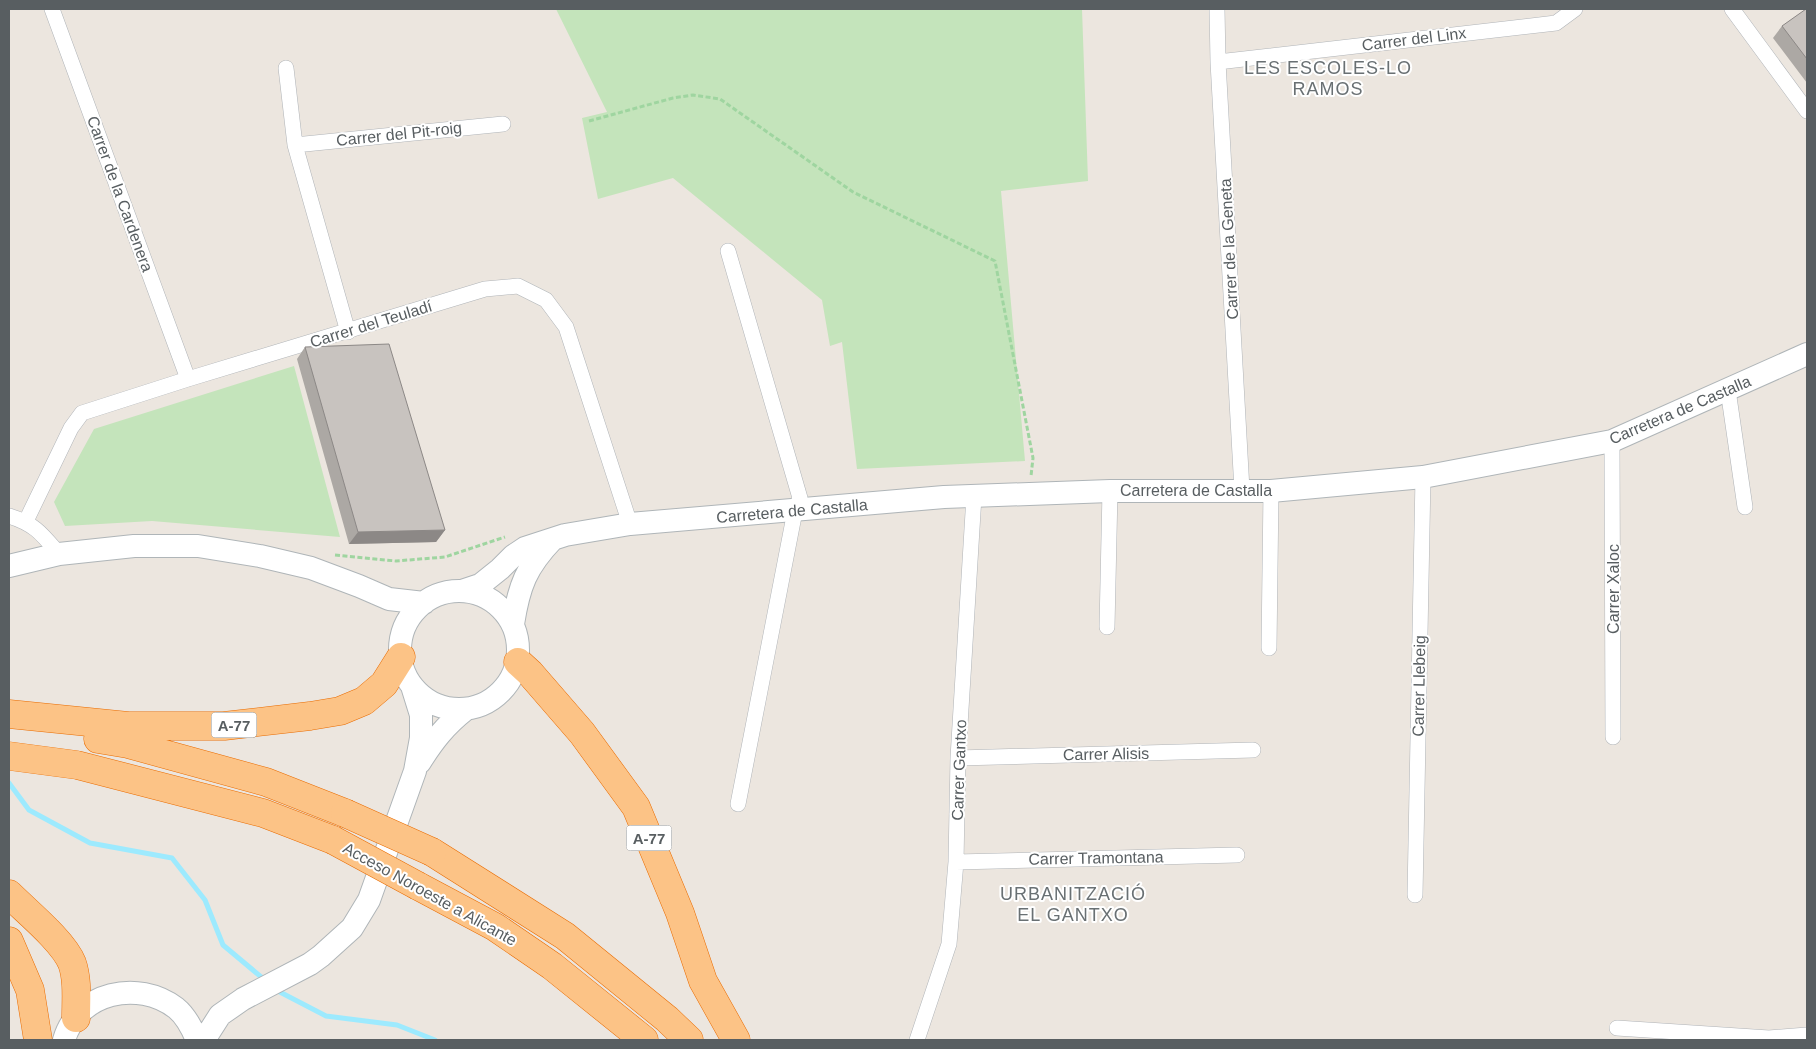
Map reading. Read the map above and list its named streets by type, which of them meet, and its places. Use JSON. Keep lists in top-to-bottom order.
{
  "streets": {
    "highway": ["A-77", "Acceso Noroeste a Alicante"],
    "main road": ["Carretera de Castalla"],
    "street": [
      "Carrer del Linx",
      "Carrer del Pit-roig",
      "Carrer de la Cardenera",
      "Carrer de la Geneta",
      "Carrer del Teuladí",
      "Carrer Xaloc",
      "Carrer Llebeig",
      "Carrer Alisis",
      "Carrer Gantxo",
      "Carrer Tramontana"
    ]
  },
  "crossings": [
    ["Carrer del Linx", "Carrer de la Geneta"],
    ["Carrer de la Cardenera", "Carrer del Teuladí"],
    ["Carrer de la Geneta", "Carretera de Castalla"],
    ["Carrer del Teuladí", "Carretera de Castalla"],
    ["Carretera de Castalla", "Carrer Xaloc"],
    ["Carretera de Castalla", "Carrer Llebeig"],
    ["Carretera de Castalla", "A-77"],
    ["Carretera de Castalla", "Carrer Gantxo"],
    ["A-77", "Acceso Noroeste a Alicante"],
    ["Carrer Alisis", "Carrer Gantxo"],
    ["Carrer Gantxo", "Carrer Tramontana"]
  ],
  "districts": ["LES ESCOLES-LO RAMOS", "URBANITZACIÓ EL GANTXO"]
}
